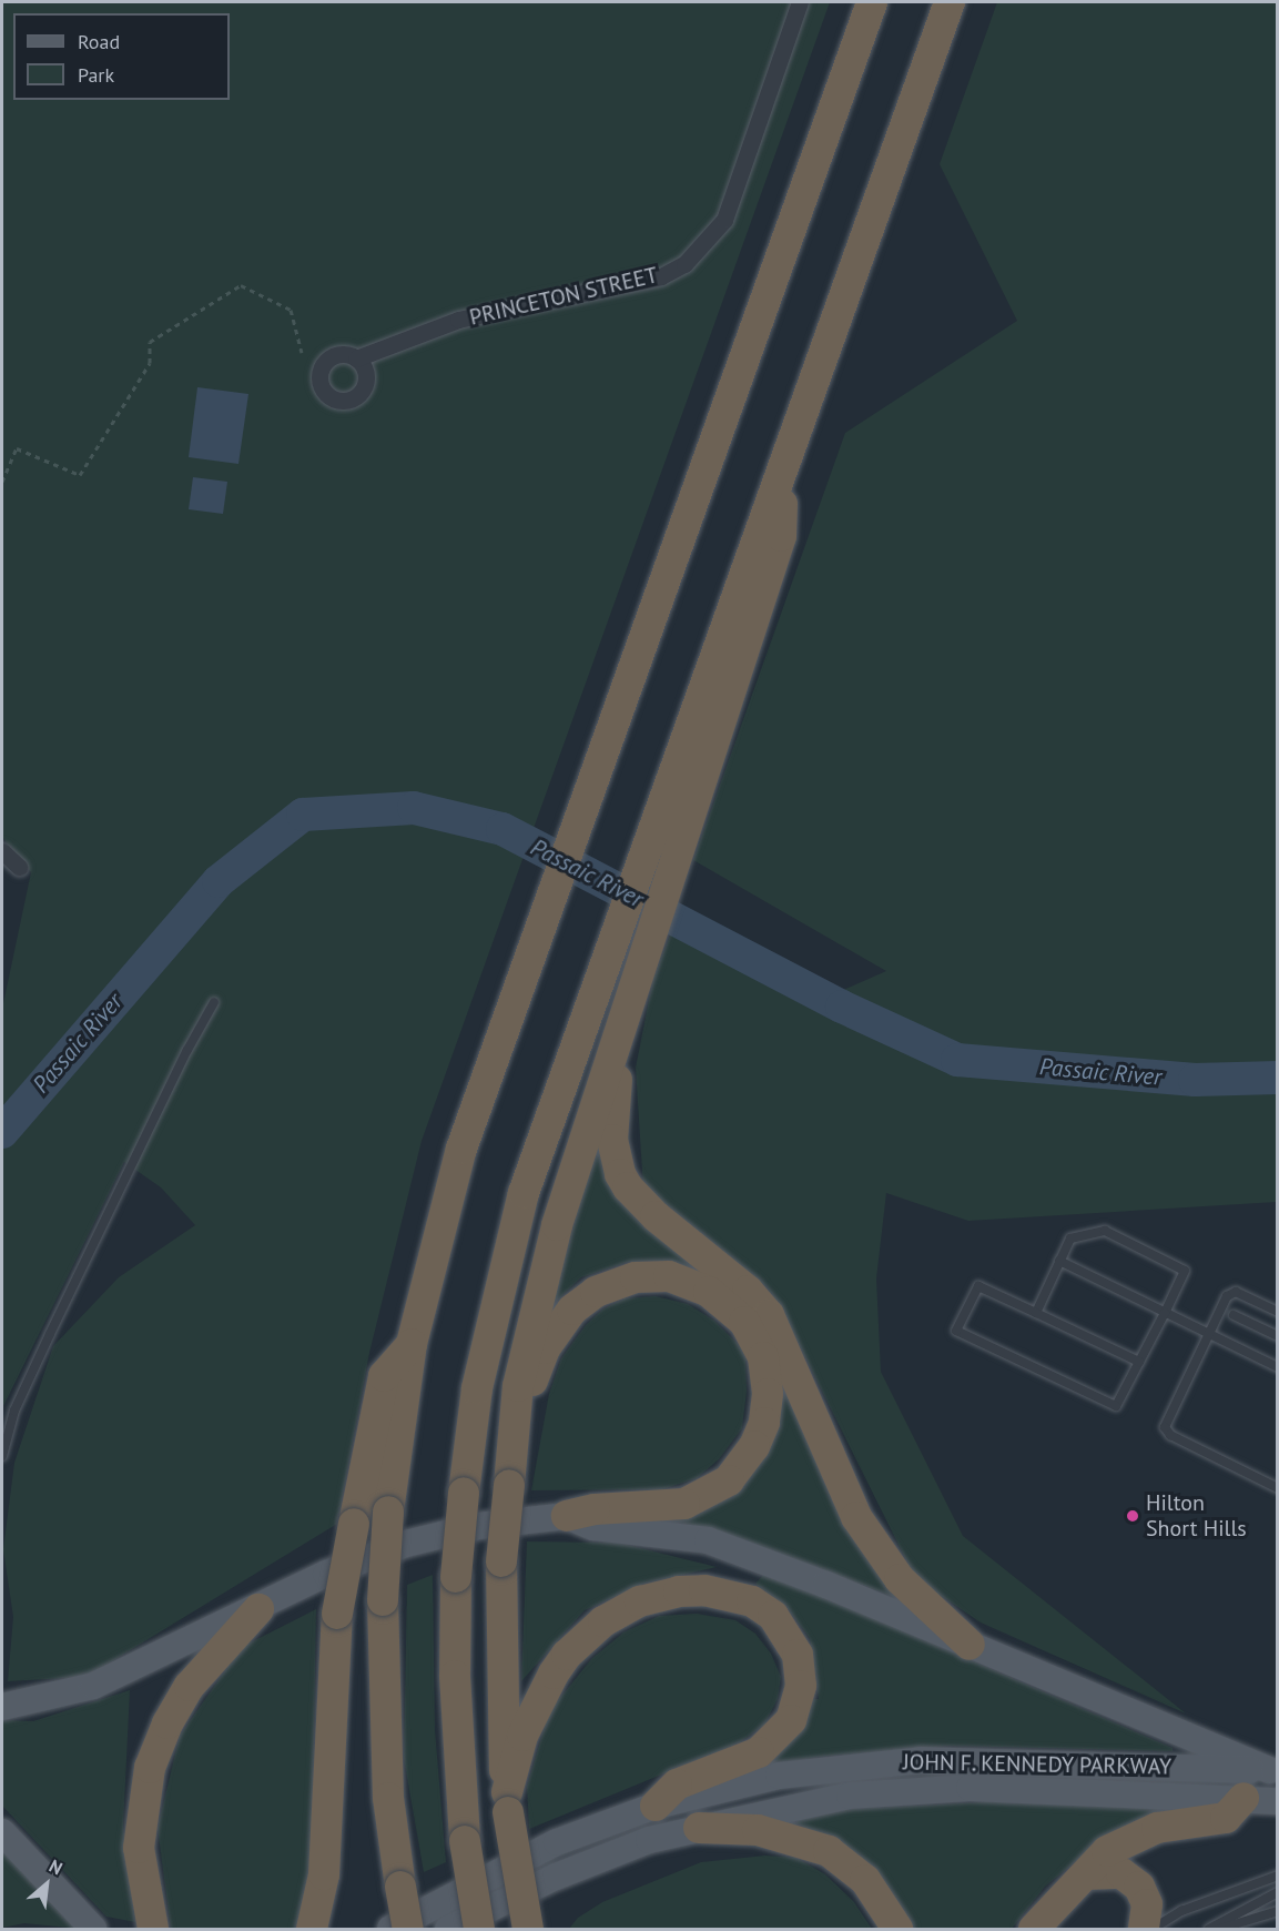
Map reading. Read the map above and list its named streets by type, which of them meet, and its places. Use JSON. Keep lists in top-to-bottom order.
{
  "streets": {
    "main road": ["JOHN F. KENNEDY PARKWAY"],
    "street": ["PRINCETON STREET"]
  },
  "water": ["Passaic River"],
  "places": ["Hilton Short Hills"],
  "legend": ["Road", "Park"],
  "north": "top right"
}
